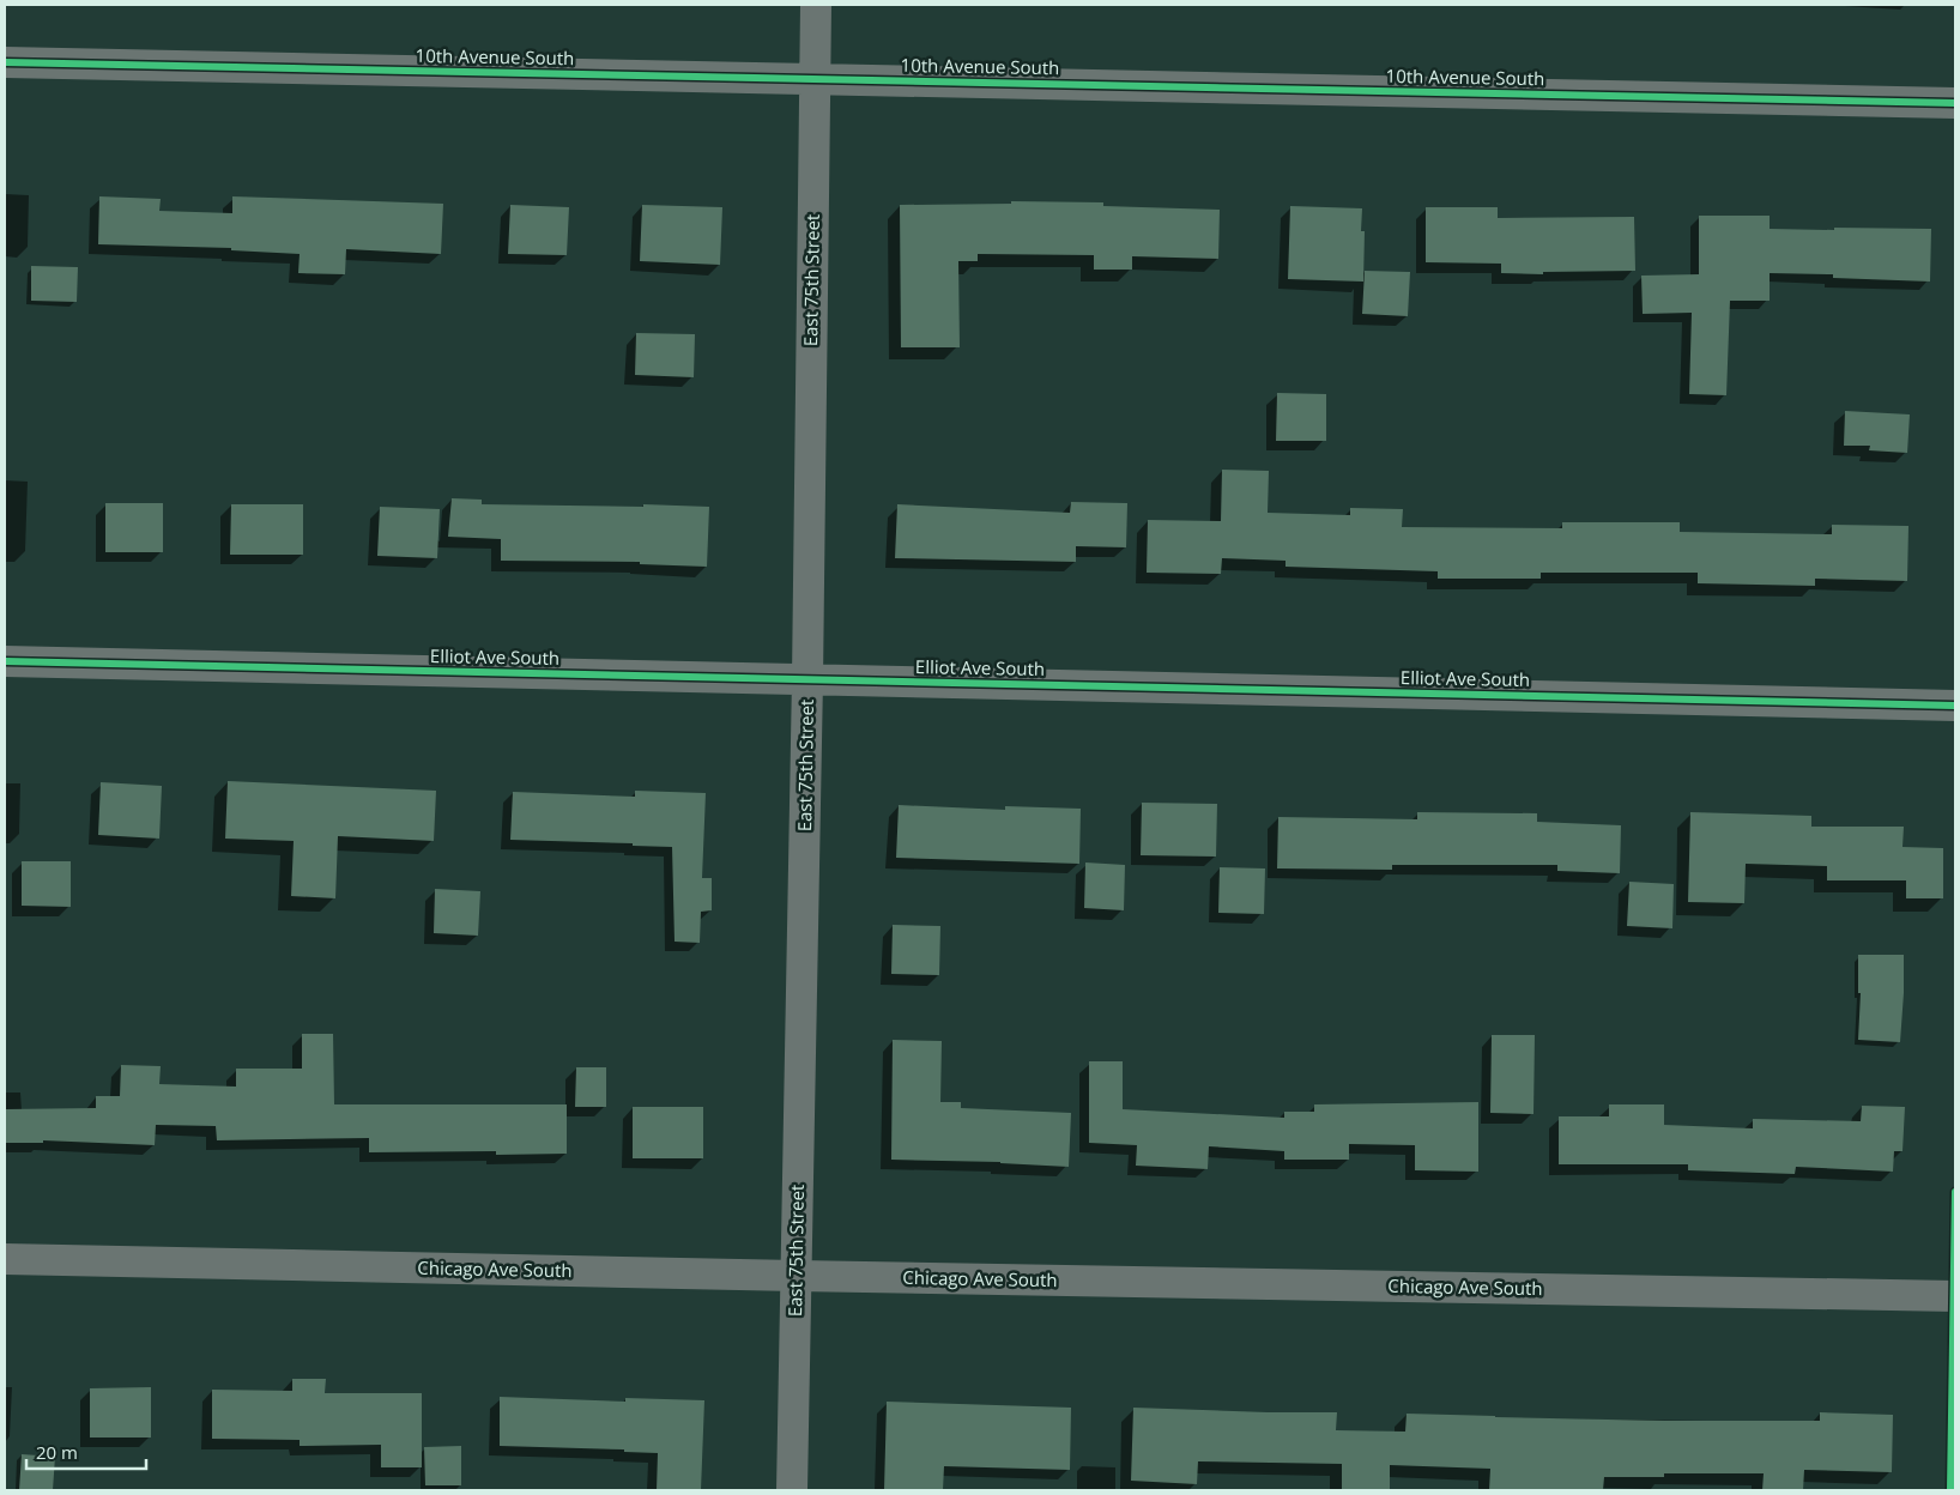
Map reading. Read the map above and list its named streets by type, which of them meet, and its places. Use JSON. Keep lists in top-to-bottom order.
{
  "streets": {
    "street": [
      "10th Avenue South",
      "East 75th Street",
      "Elliot Ave South",
      "Chicago Ave South"
    ]
  },
  "crossings": [
    ["10th Avenue South", "East 75th Street"],
    ["East 75th Street", "Elliot Ave South"],
    ["East 75th Street", "Chicago Ave South"]
  ],
  "scale_bar": "20 m"
}
